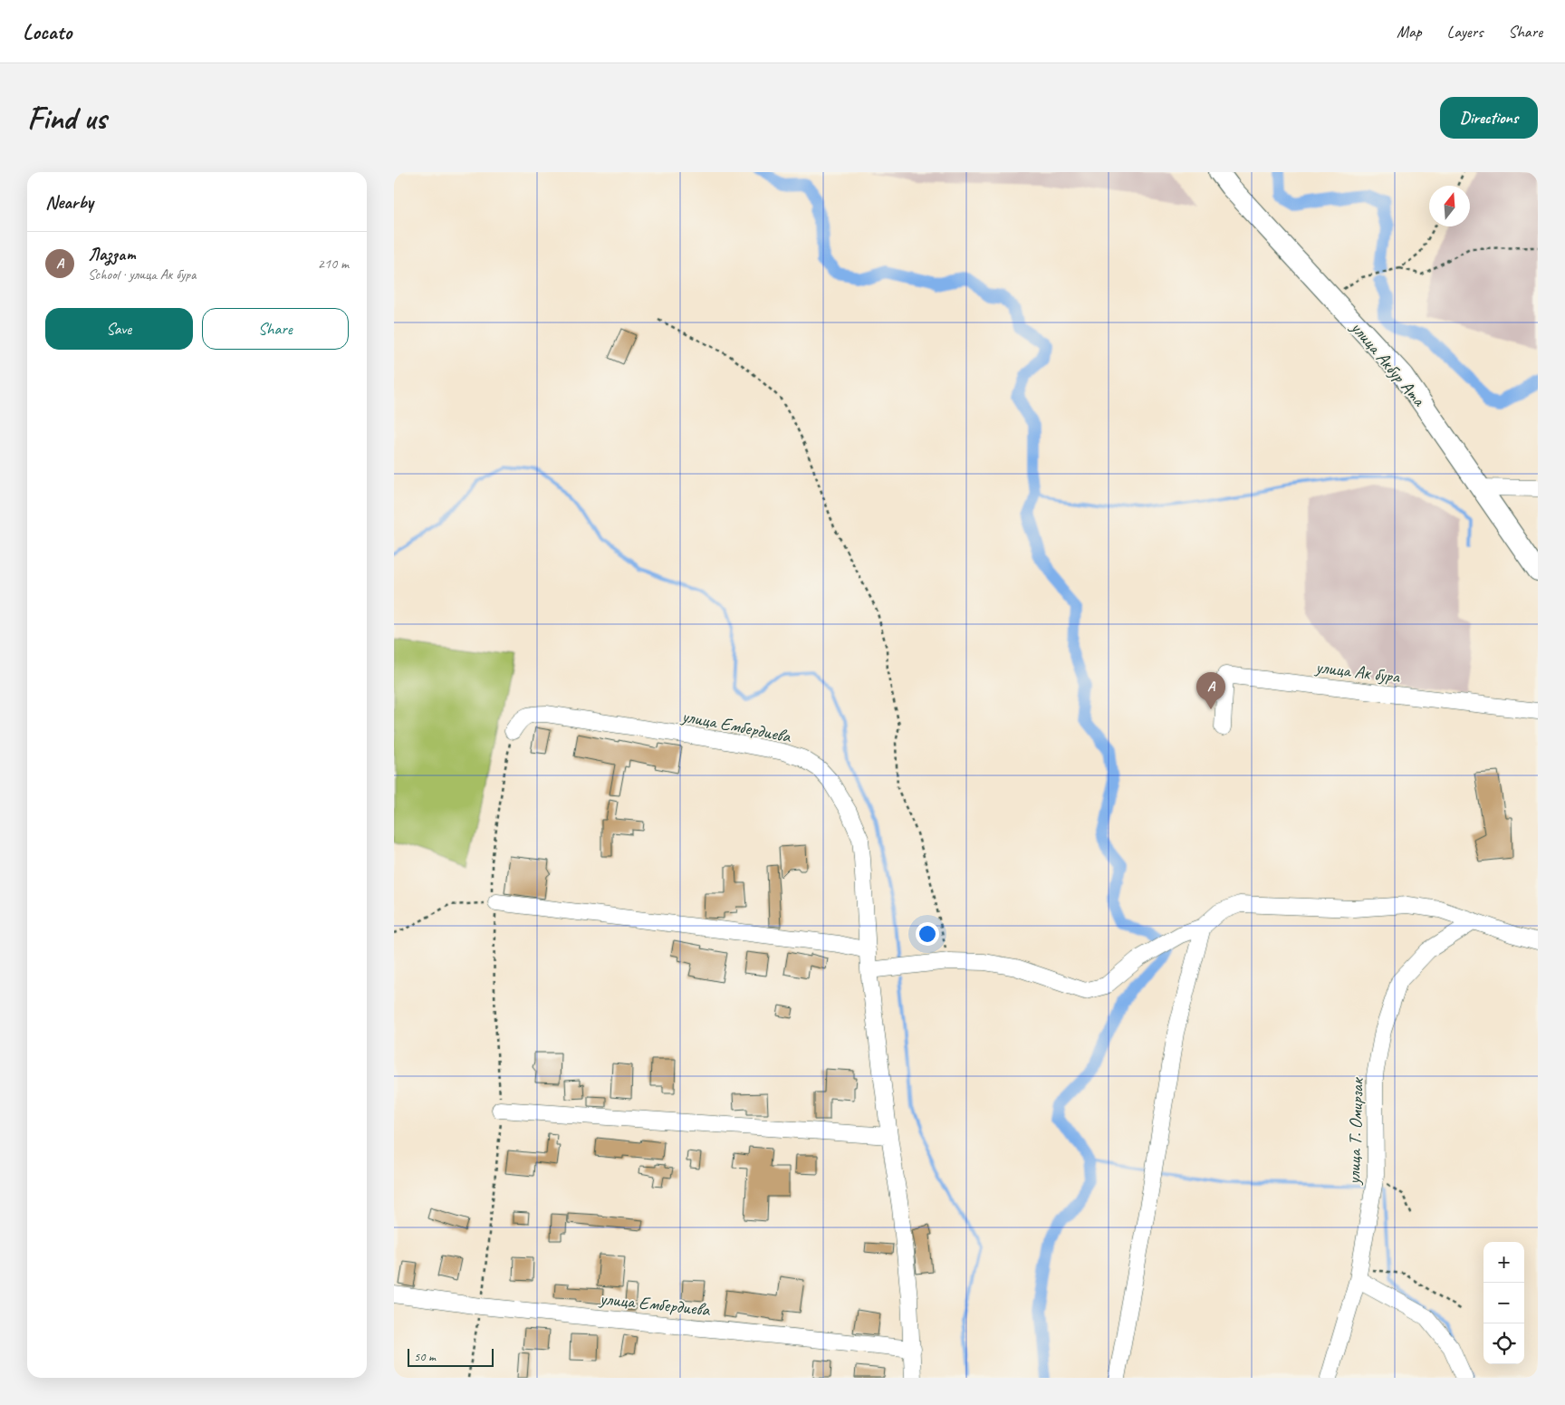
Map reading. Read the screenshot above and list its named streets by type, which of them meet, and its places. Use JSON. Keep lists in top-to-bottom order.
{
  "streets": {
    "main road": ["улица Акбур Ата"],
    "street": ["улица Ак бура", "улица Ембердиева", "улица Т. Омирзак"]
  },
  "scale_bar": "50 m",
  "north": "top",
  "page": {
    "header": "Locato",
    "nav": ["Map", "Layers", "Share"],
    "buttons": [
      "Directions",
      ["Save", "Share"]
    ],
    "title": "Find us",
    "heading": "Nearby",
    "list": [
      {
        "mark": "A",
        "name": "Лаззат",
        "note": "School · улица Ак бура",
        "value": "210 m"
      }
    ],
    "pins": "A",
    "map_buttons": ["+", "−"],
    "scale": "50 m"
  }
}
